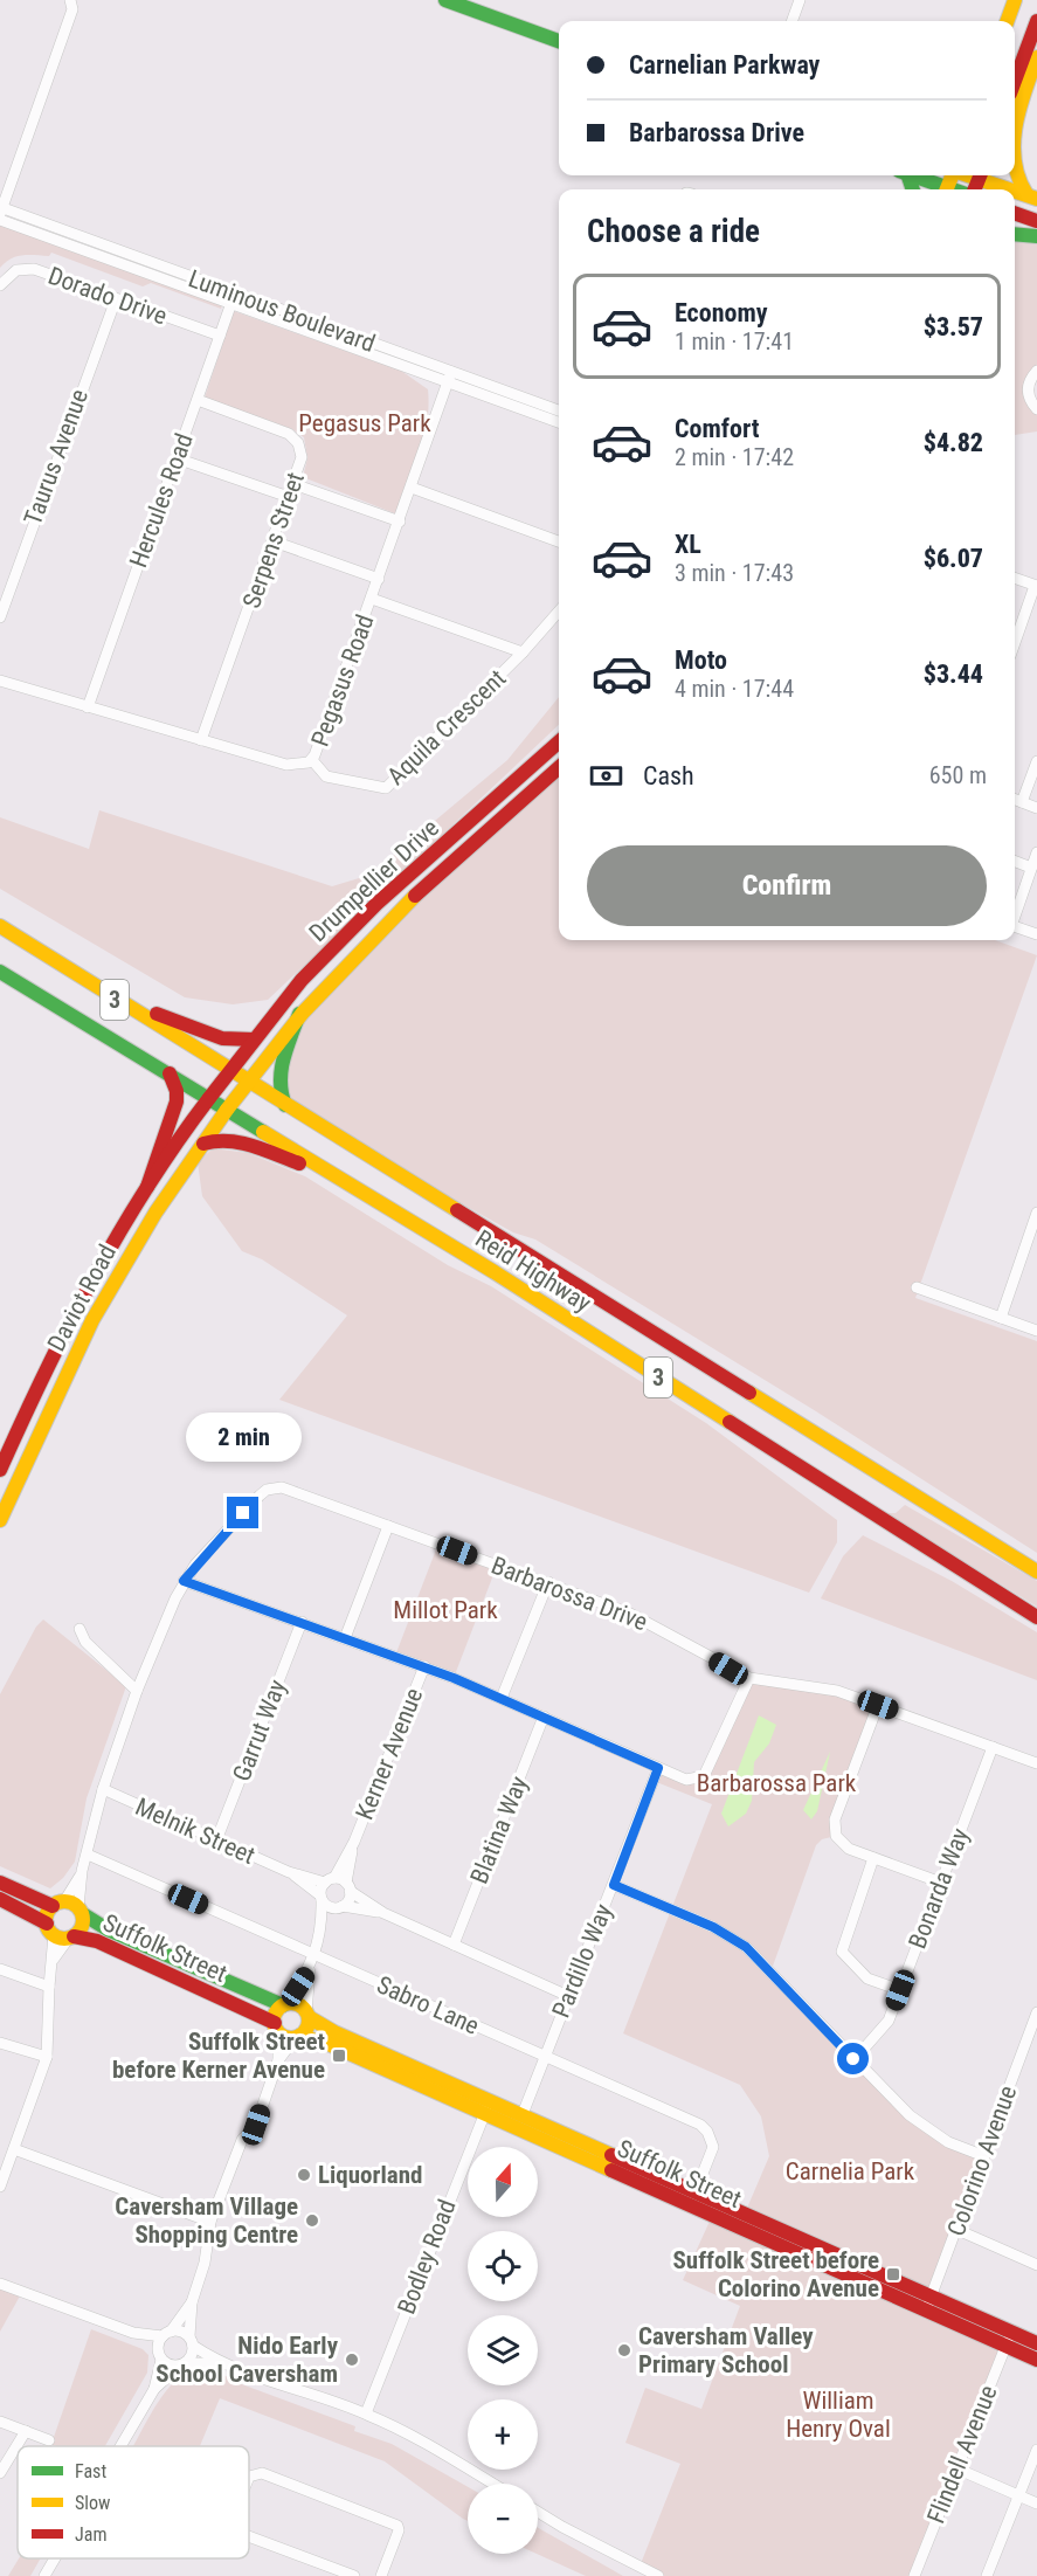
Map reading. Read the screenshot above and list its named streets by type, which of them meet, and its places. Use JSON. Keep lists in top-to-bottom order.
{
  "streets": {
    "main road": [
      "Drumpellier Drive",
      "3",
      "Reid Highway",
      "Daviot Road",
      "Suffolk Street"
    ],
    "street": [
      "Dorado Drive",
      "Luminous Boulevard",
      "Taurus Avenue",
      "Hercules Road",
      "Serpens Street",
      "Pegasus Road",
      "Aquila Crescent",
      "Barbarossa Drive",
      "Garrut Way",
      "Kerner Avenue",
      "Blatina Way",
      "Melnik Street",
      "Bonarda Way",
      "Pardillo Way",
      "Sabro Lane",
      "Colorino Avenue",
      "Bodley Road",
      "Flindell Avenue"
    ]
  },
  "crossings": [
    ["Dorado Drive", "Taurus Avenue"],
    ["Dorado Drive", "Hercules Road"],
    ["Luminous Boulevard", "Hercules Road"],
    ["Luminous Boulevard", "Pegasus Road"],
    ["Hercules Road", "Serpens Street"],
    ["Hercules Road", "Pegasus Road"],
    ["Serpens Street", "Pegasus Road"],
    ["Pegasus Road", "Aquila Crescent"],
    ["Drumpellier Drive", "Reid Highway"],
    ["Drumpellier Drive", "Daviot Road"],
    ["Reid Highway", "Daviot Road"],
    ["Barbarossa Drive", "Melnik Street"],
    ["Barbarossa Drive", "Bonarda Way"],
    ["Barbarossa Drive", "Suffolk Street"],
    ["Barbarossa Drive", "Sabro Lane"],
    ["Garrut Way", "Melnik Street"],
    ["Kerner Avenue", "Melnik Street"],
    ["Suffolk Street", "Pardillo Way"],
    ["Suffolk Street", "Sabro Lane"],
    ["Suffolk Street", "Colorino Avenue"],
    ["Suffolk Street", "Bodley Road"],
    ["Suffolk Street", "Flindell Avenue"],
    ["Pardillo Way", "Sabro Lane"]
  ],
  "parks": [
    "Pegasus Park",
    "Millot Park",
    "Barbarossa Park",
    "Carnelia Park",
    "William Henry Oval"
  ],
  "places": {
    "transit": ["Suffolk Street before Kerner Avenue", "Suffolk Street before Colorino Avenue"],
    "other": [
      "Liquorland",
      "Caversham Village Shopping Centre",
      "Caversham Valley Primary School",
      "Nido Early School Caversham"
    ]
  },
  "legend": ["Fast", "Slow", "Jam"],
  "north": "top",
  "page": {
    "banner": ["Carnelian Parkway", "Barbarossa Drive"],
    "heading": "Choose a ride",
    "list": [
      {
        "name": "Economy",
        "note": "1 min · 17:41",
        "value": "$3.57"
      },
      {
        "name": "Comfort",
        "note": "2 min · 17:42",
        "value": "$4.82"
      },
      {
        "name": "XL",
        "note": "3 min · 17:43",
        "value": "$6.07"
      },
      {
        "name": "Moto",
        "note": "4 min · 17:44",
        "value": "$3.44"
      }
    ],
    "pay": ["Cash", "650 m"],
    "buttons": "Confirm",
    "bubble": "2 min",
    "map_buttons": ["+", "−"]
  }
}
